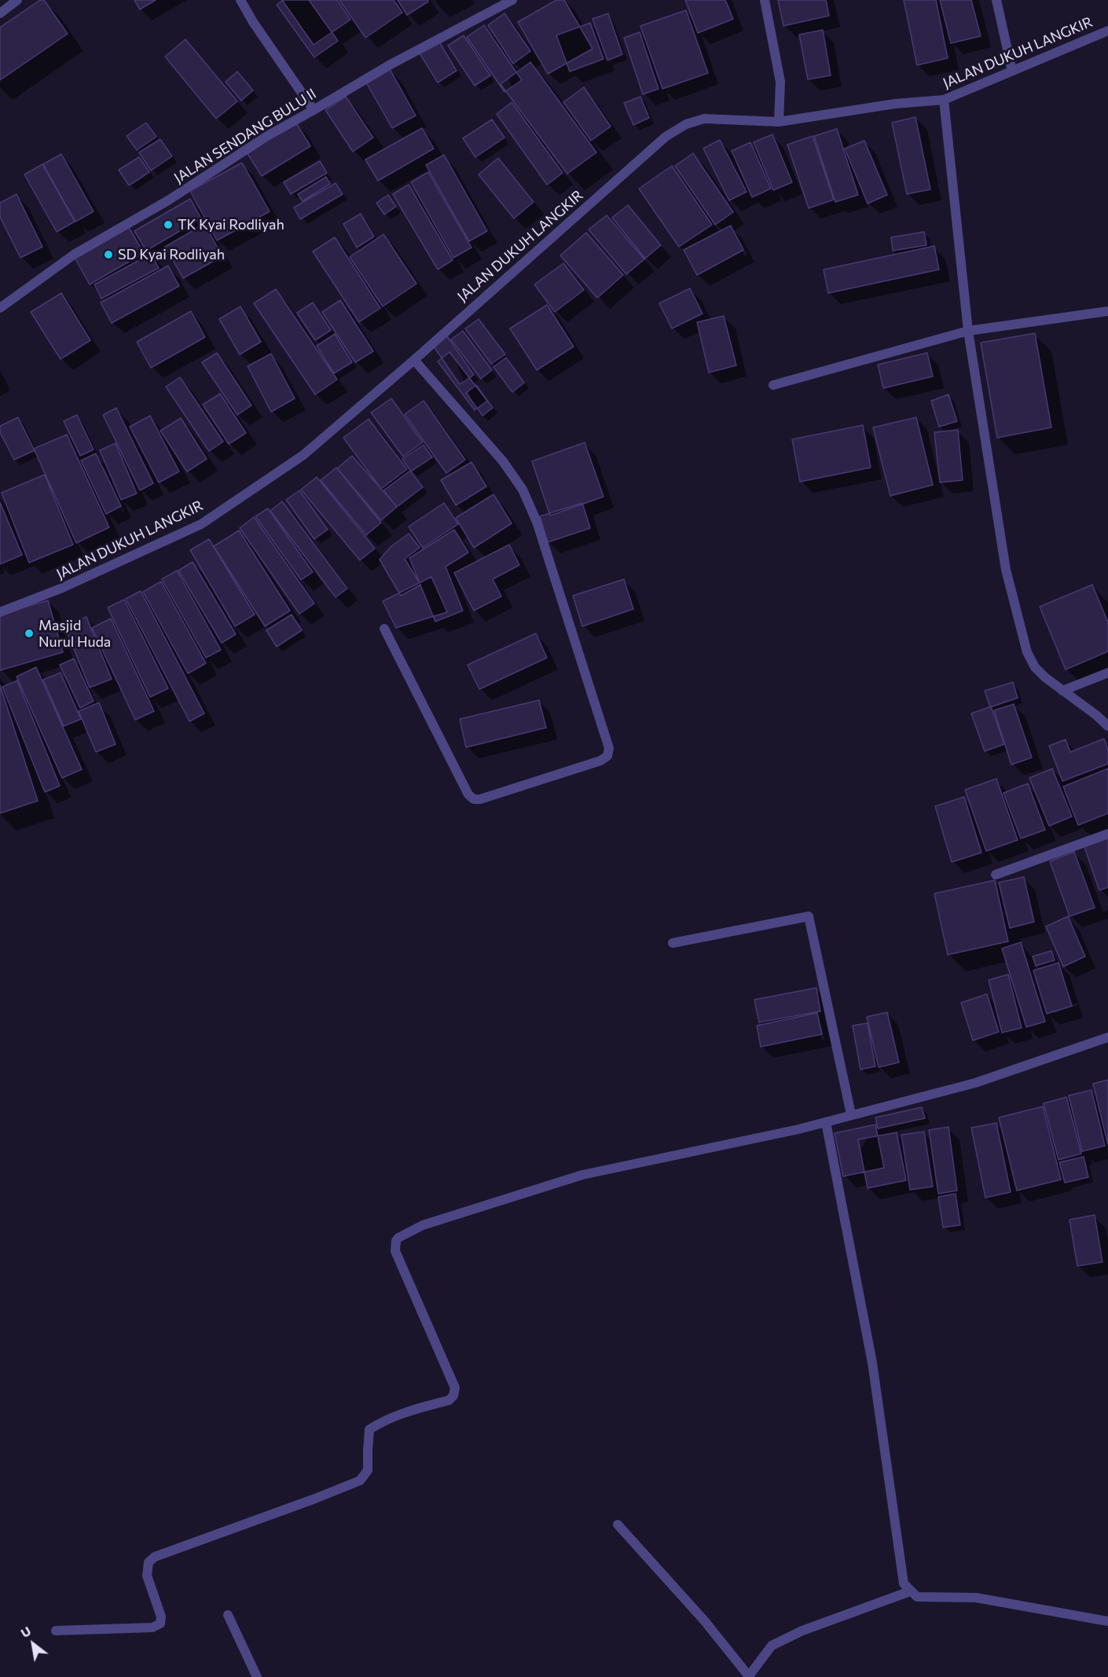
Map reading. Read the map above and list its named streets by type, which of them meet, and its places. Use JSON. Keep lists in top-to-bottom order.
{
  "streets": {
    "street": ["JALAN DUKUH LANGKIR", "JALAN SENDANG BULU II"]
  },
  "places": ["TK Kyai Rodliyah", "SD Kyai Rodliyah", "Masjid Nurul Huda"],
  "north": "top left"
}
